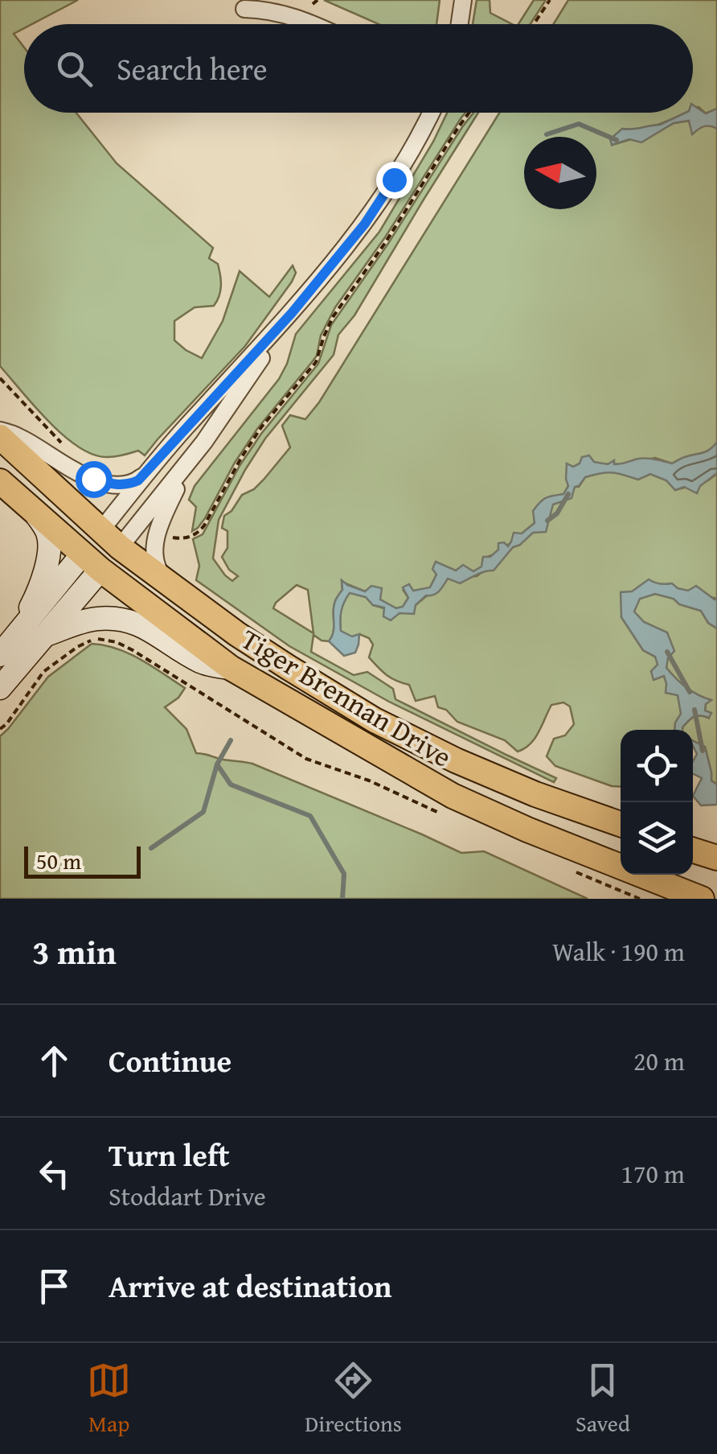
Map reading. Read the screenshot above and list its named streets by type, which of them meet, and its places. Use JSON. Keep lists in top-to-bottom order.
{
  "streets": {
    "main road": ["Tiger Brennan Drive"]
  },
  "scale_bar": "50 m",
  "north": "left",
  "page": {
    "search": "Search here",
    "scale": "50 m",
    "heading": ["3 min", "Walk · 190 m"],
    "list": [
      ["Continue", "20 m"],
      ["Turn left", "Stoddart Drive", "170 m"],
      "Arrive at destination"
    ],
    "nav": ["Map", "Directions", "Saved"]
  }
}
